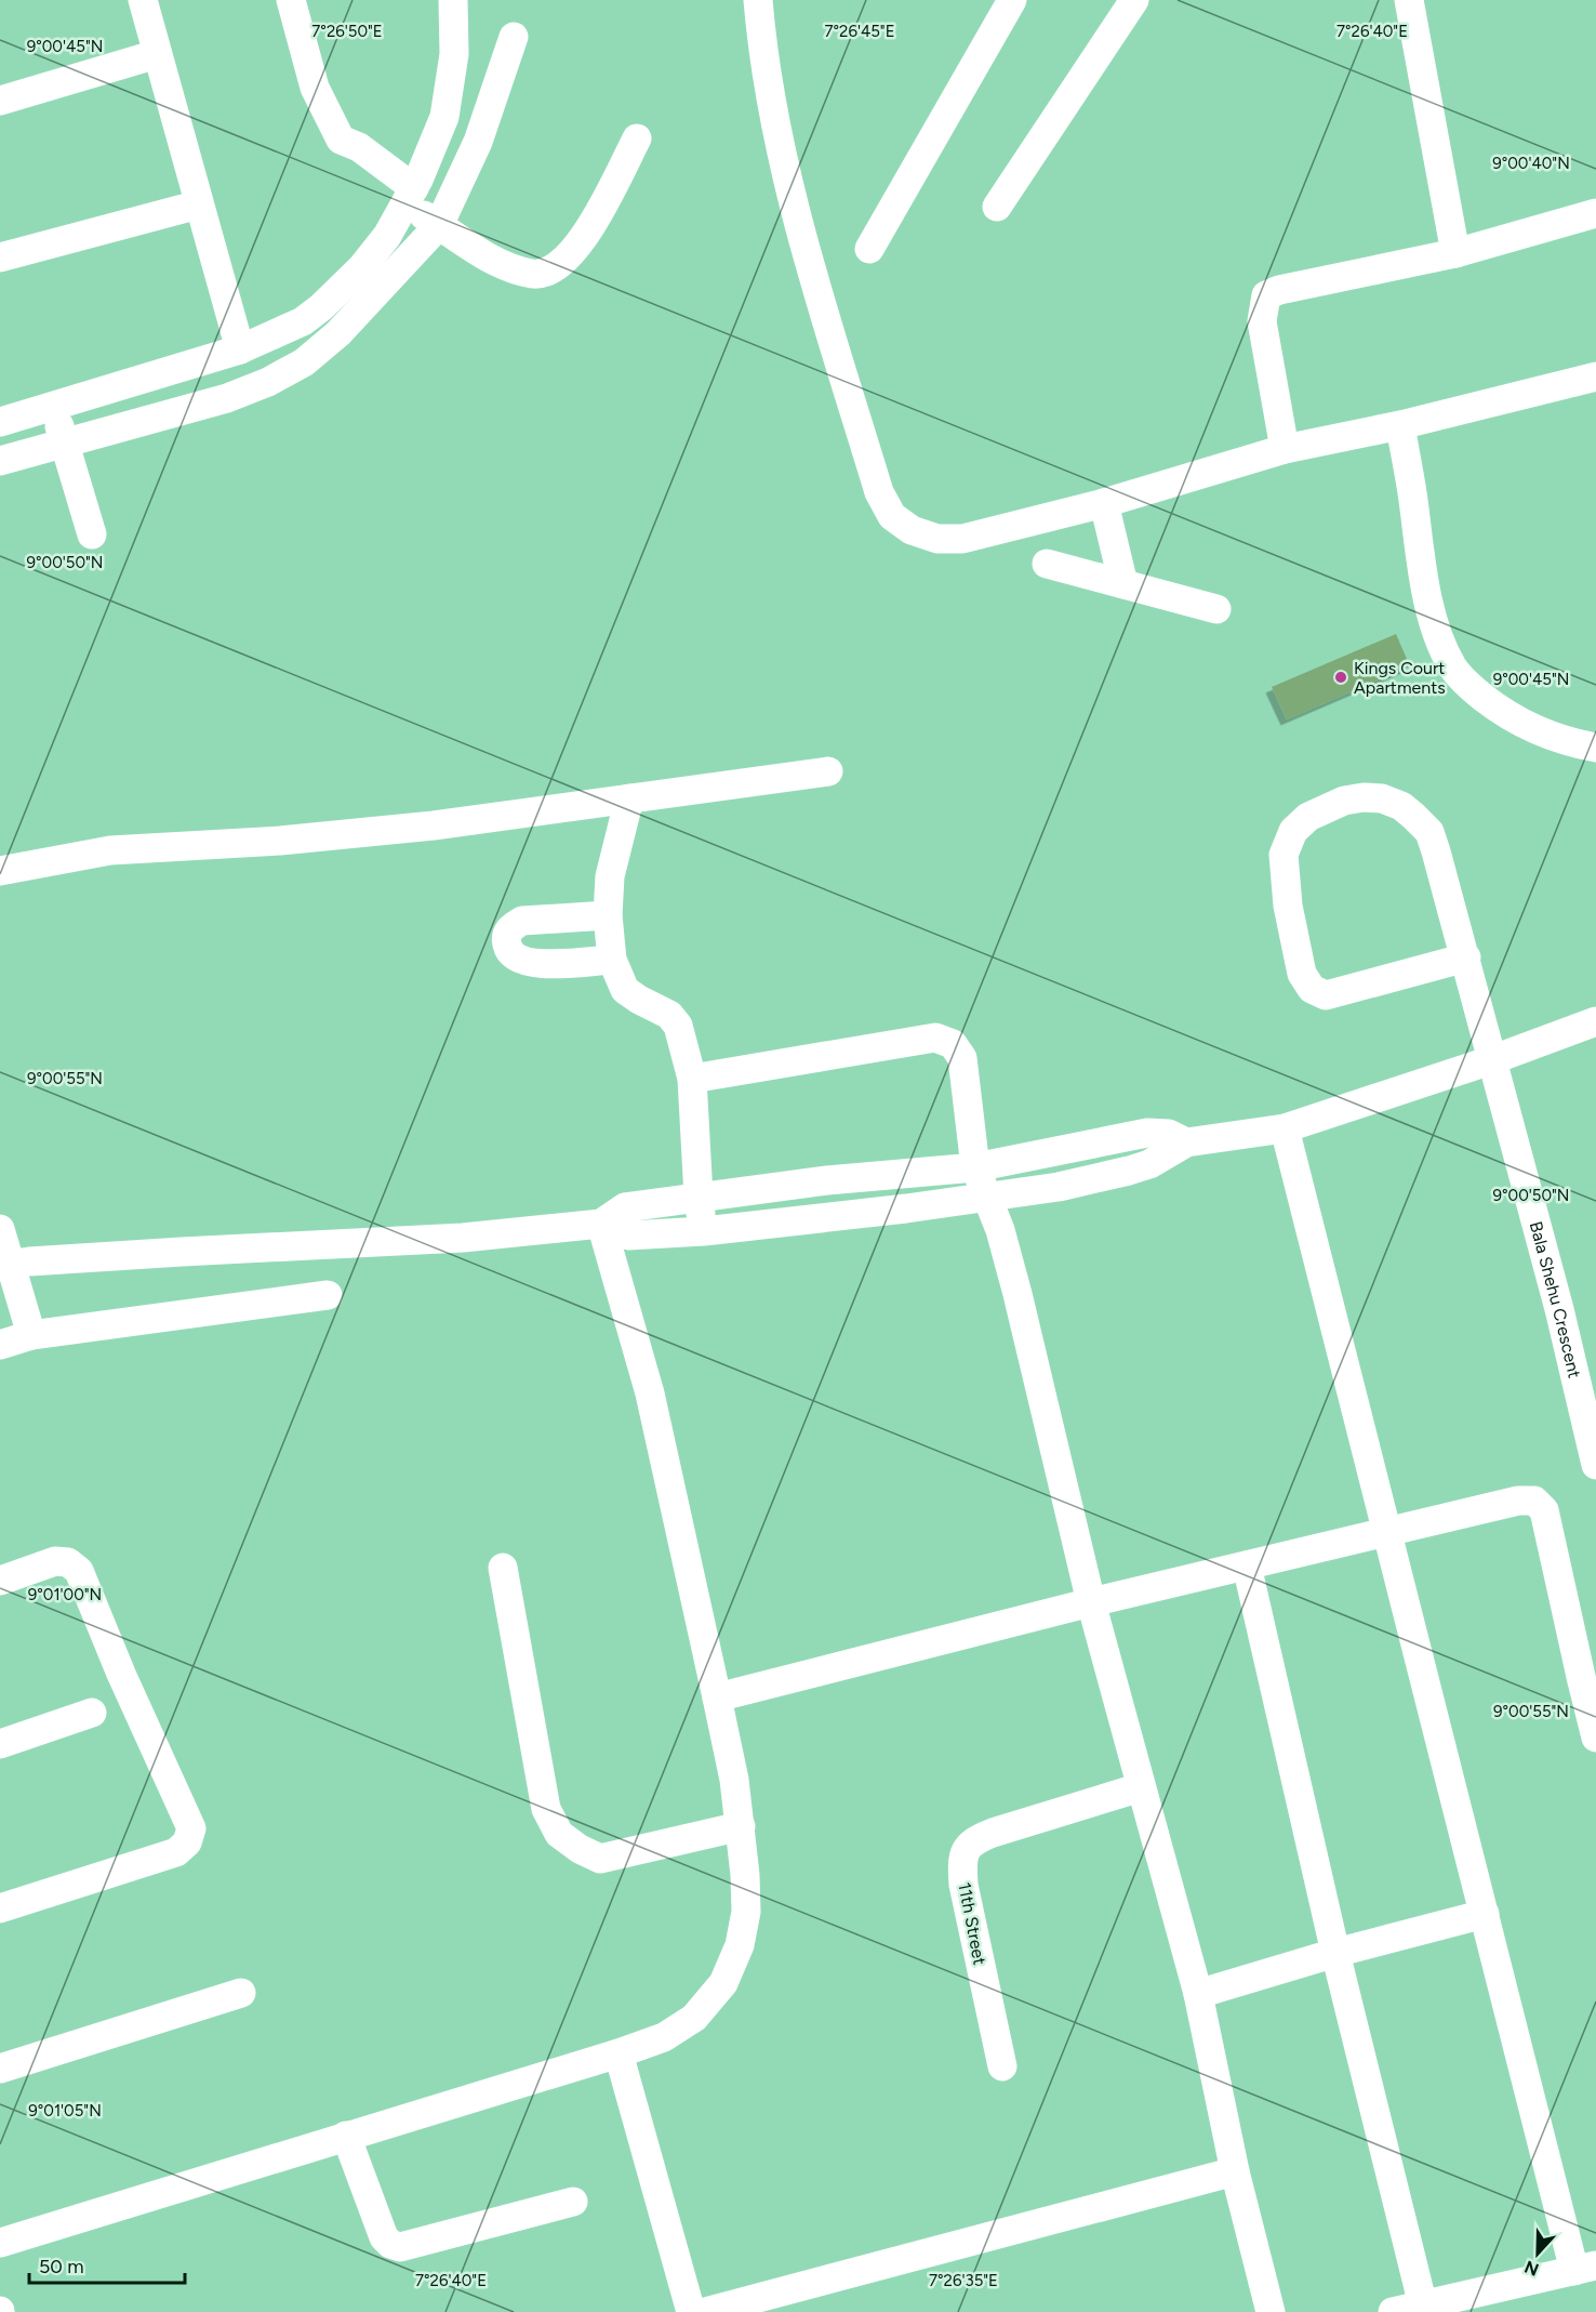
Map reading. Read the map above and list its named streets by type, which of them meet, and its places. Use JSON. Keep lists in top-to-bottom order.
{
  "streets": {
    "street": ["Bala Shehu Crescent", "11th Street"]
  },
  "places": ["Kings Court Apartments"],
  "scale_bar": "50 m",
  "north": "bottom",
  "coordinates": [
    "7°26'50\"E",
    "7°26'45\"E",
    "7°26'40\"E",
    "9°00'45\"N",
    "9°00'40\"N",
    "9°00'50\"N",
    "9°00'55\"N",
    "9°01'00\"N",
    "9°01'05\"N",
    "7°26'35\"E"
  ]
}
